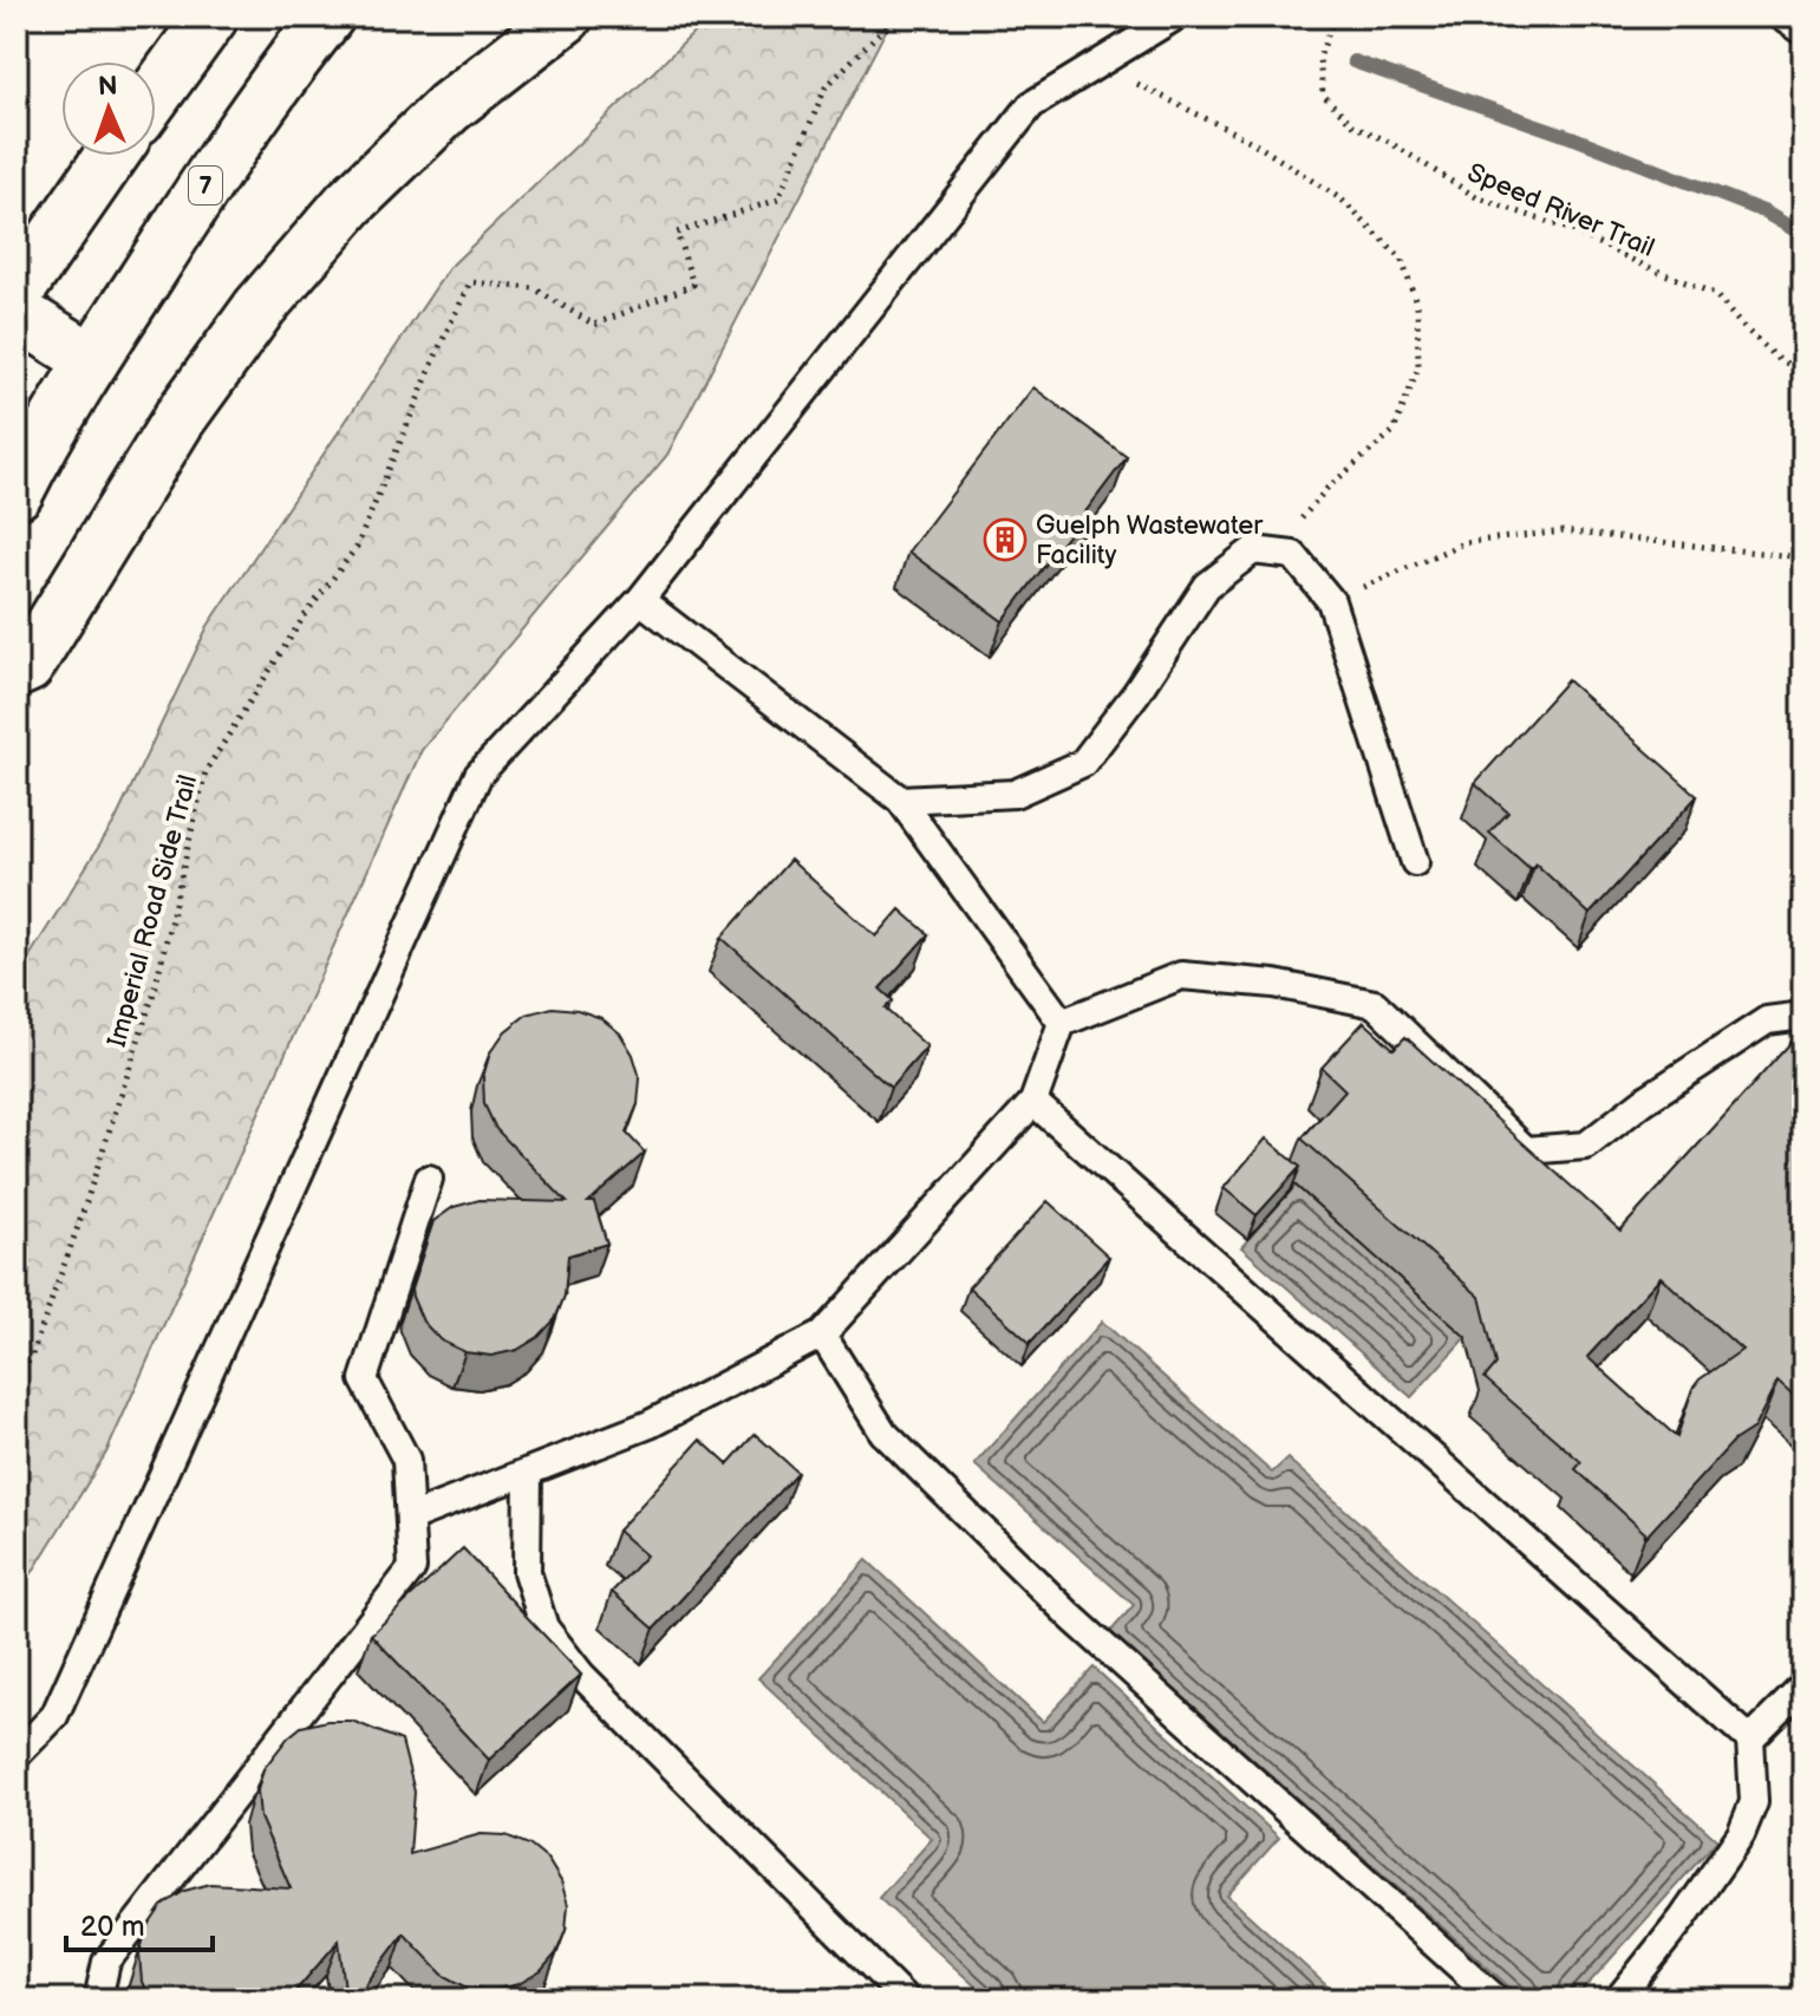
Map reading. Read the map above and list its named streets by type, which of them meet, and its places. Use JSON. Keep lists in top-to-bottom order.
{
  "streets": {
    "main road": ["7"],
    "path": ["Speed River Trail", "Imperial Road Side Trail"]
  },
  "places": {
    "building": ["Guelph Wastewater Facility"]
  },
  "scale_bar": "20 m",
  "north": "top"
}
